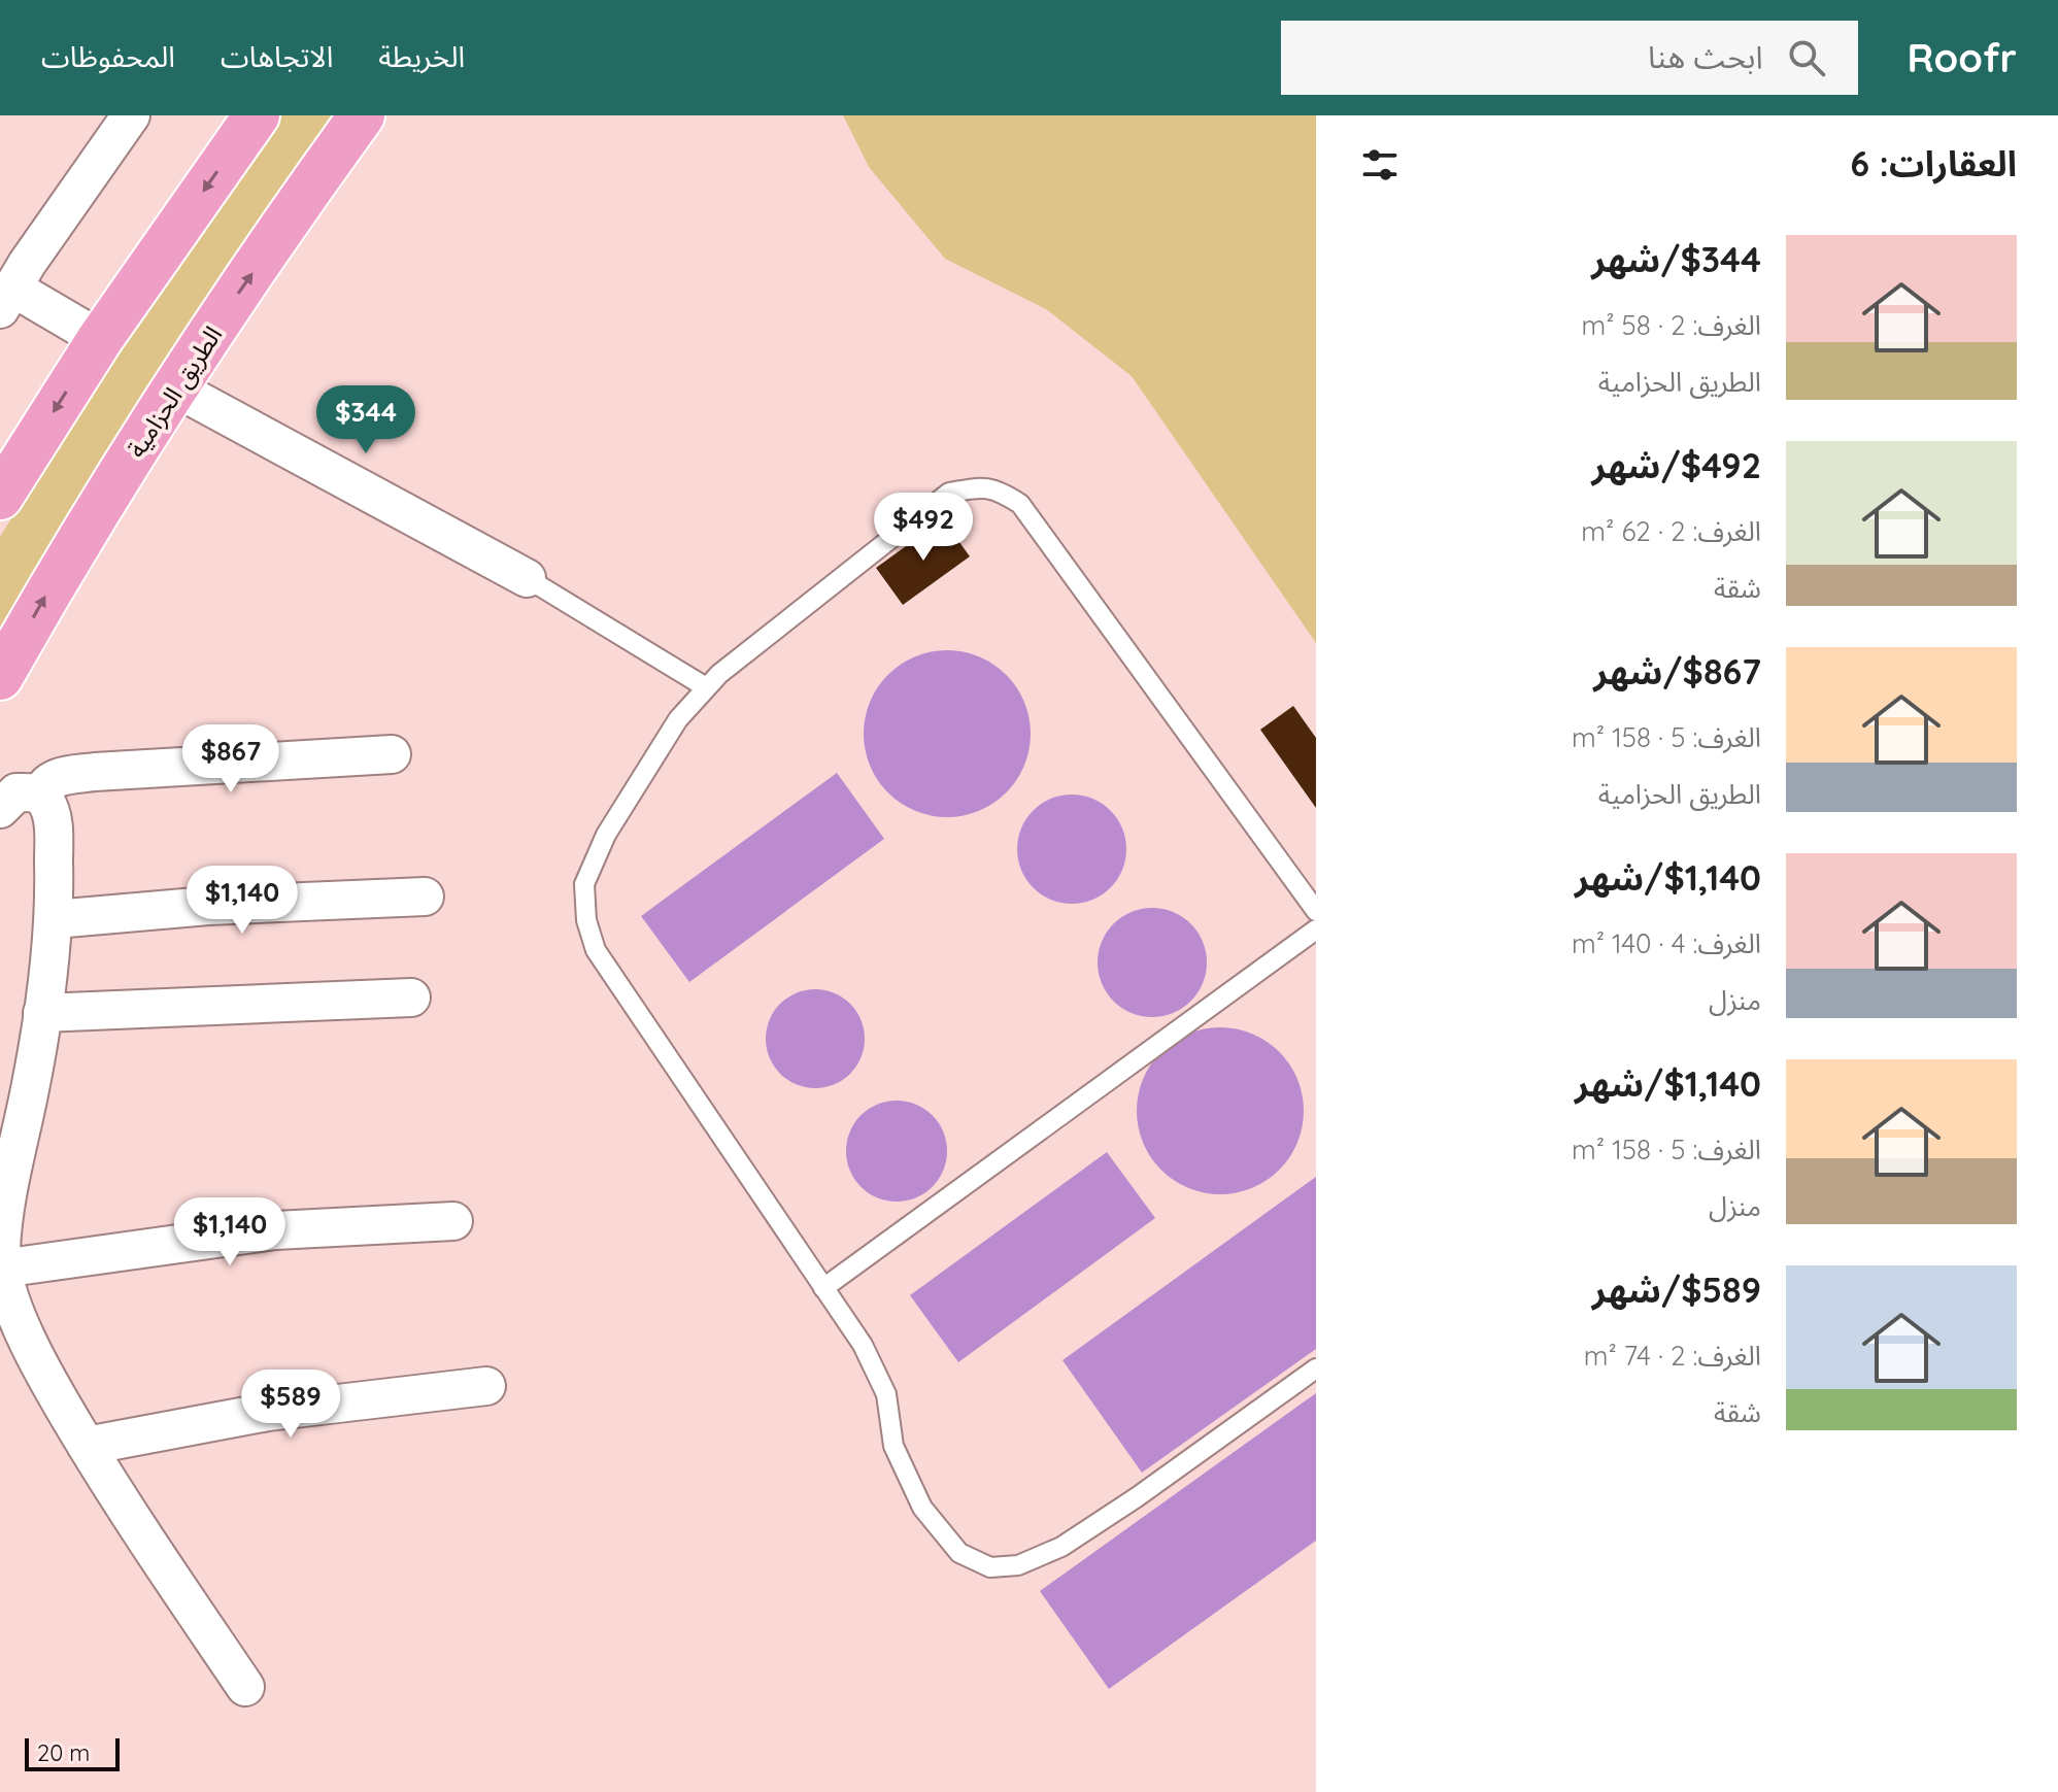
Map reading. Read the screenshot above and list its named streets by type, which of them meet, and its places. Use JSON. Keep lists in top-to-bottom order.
{
  "streets": {
    "highway": ["الطريق الحزامية"]
  },
  "scale_bar": "20 m",
  "page": {
    "header": "Roofr",
    "search": "ابحث هنا",
    "nav": ["الخريطة", "الاتجاهات", "المحفوظات"],
    "heading": "العقارات: 6",
    "list": [
      {
        "name": "$344/شهر",
        "note": "الغرف: 2 · 58 m² · الطريق الحزامية"
      },
      {
        "name": "$492/شهر",
        "note": "الغرف: 2 · 62 m² · شقة"
      },
      {
        "name": "$867/شهر",
        "note": "الغرف: 5 · 158 m² · الطريق الحزامية"
      },
      {
        "name": "$1,140/شهر",
        "note": "الغرف: 4 · 140 m² · منزل"
      },
      {
        "name": "$1,140/شهر",
        "note": "الغرف: 5 · 158 m² · منزل"
      },
      {
        "name": "$589/شهر",
        "note": "الغرف: 2 · 74 m² · شقة"
      }
    ],
    "price": [
      "$344",
      "$492",
      "$867",
      "$1,140",
      "$1,140",
      "$589"
    ],
    "scale": "20 m"
  }
}
